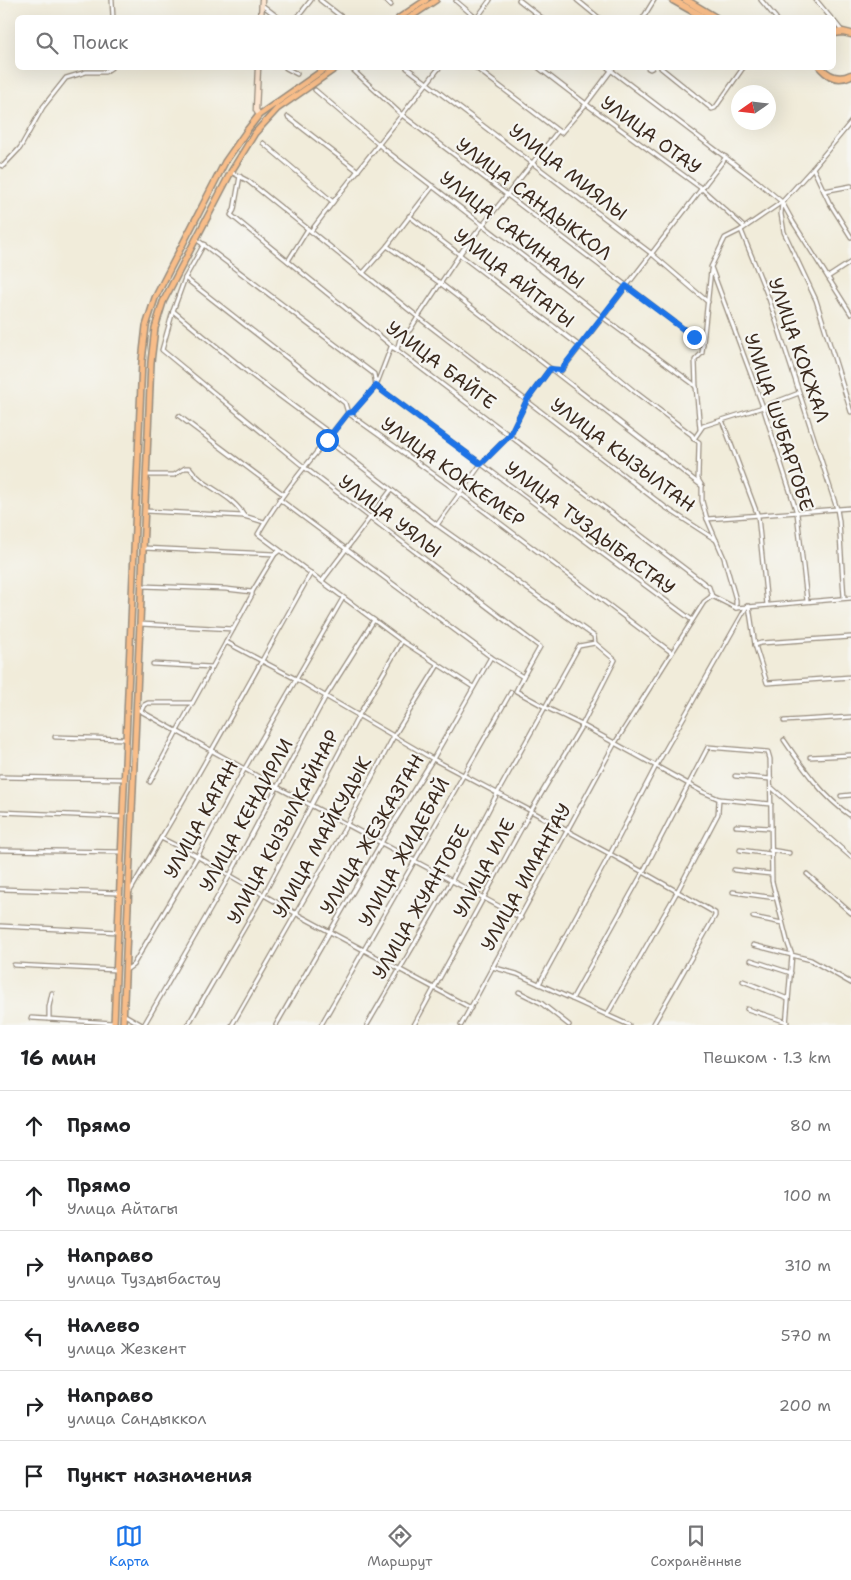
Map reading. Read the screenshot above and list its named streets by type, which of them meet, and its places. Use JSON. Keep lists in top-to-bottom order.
{
  "streets": {
    "street": [
      "УЛИЦА ОТАУ",
      "УЛИЦА МИЯЛЫ",
      "УЛИЦА САНДЫККОЛ",
      "УЛИЦА САКИНАЛЫ",
      "УЛИЦА АЙТАГЫ",
      "УЛИЦА КОКЖАЛ",
      "УЛИЦА БАЙГЕ",
      "УЛИЦА ШУБАРТОБЕ",
      "УЛИЦА КЫЗЫЛТАН",
      "УЛИЦА КОККЕМЕР",
      "УЛИЦА УЯЛЫ",
      "УЛИЦА ТУЗДЫБАСТАУ",
      "УЛИЦА КЕНДИРЛИ",
      "УЛИЦА КАГАН",
      "УЛИЦА КЫЗЫЛКАЙНАР",
      "УЛИЦА ЖЕЗКАЗГАН",
      "УЛИЦА МАЙКУДЫК",
      "УЛИЦА ЖИДЕБАЙ",
      "УЛИЦА ИЛЕ",
      "УЛИЦА ИМАНТАУ",
      "УЛИЦА ЖУАНТОБЕ"
    ]
  },
  "crossings": [
    ["УЛИЦА БАЙГЕ", "УЛИЦА КЫЗЫЛТАН"],
    ["УЛИЦА БАЙГЕ", "УЛИЦА ИМАНТАУ"],
    ["УЛИЦА КОККЕМЕР", "УЛИЦА ИМАНТАУ"],
    ["УЛИЦА ТУЗДЫБАСТАУ", "УЛИЦА ИМАНТАУ"],
    ["УЛИЦА КЕНДИРЛИ", "УЛИЦА КАГАН"],
    ["УЛИЦА КЕНДИРЛИ", "УЛИЦА КЫЗЫЛКАЙНАР"],
    ["УЛИЦА КЕНДИРЛИ", "УЛИЦА ЖЕЗКАЗГАН"],
    ["УЛИЦА КЕНДИРЛИ", "УЛИЦА МАЙКУДЫК"],
    ["УЛИЦА КЕНДИРЛИ", "УЛИЦА ЖИДЕБАЙ"],
    ["УЛИЦА КЕНДИРЛИ", "УЛИЦА ИЛЕ"],
    ["УЛИЦА КЕНДИРЛИ", "УЛИЦА ИМАНТАУ"],
    ["УЛИЦА КЕНДИРЛИ", "УЛИЦА ЖУАНТОБЕ"],
    ["УЛИЦА ИЛЕ", "УЛИЦА ИМАНТАУ"]
  ],
  "north": "left",
  "page": {
    "search": "Поиск",
    "heading": ["16 мин", "Пешком · 1.3 km"],
    "list": [
      ["Прямо", "80 m"],
      ["Прямо", "Улица Айтагы", "100 m"],
      ["Направо", "улица Туздыбастау", "310 m"],
      ["Налево", "улица Жезкент", "570 m"],
      ["Направо", "улица Сандыккол", "200 m"],
      "Пункт назначения"
    ],
    "nav": ["Карта", "Маршрут", "Сохранённые"]
  }
}
